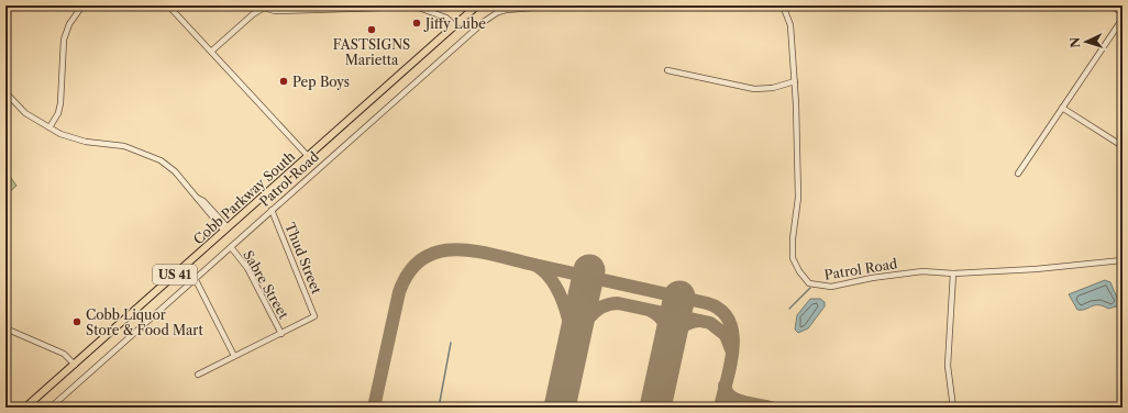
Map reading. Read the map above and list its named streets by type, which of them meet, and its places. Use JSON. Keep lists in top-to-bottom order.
{
  "streets": {
    "main road": ["Cobb Parkway South", "US 41"],
    "street": ["Patrol Road", "Thud Street", "Sabre Street"]
  },
  "crossings": [
    ["Patrol Road", "Thud Street"],
    ["Patrol Road", "Sabre Street"],
    ["Thud Street", "Sabre Street"]
  ],
  "places": [
    "Jiffy Lube",
    "FASTSIGNS Marietta",
    "Pep Boys",
    "Cobb Liquor Store & Food Mart"
  ],
  "north": "left"
}
